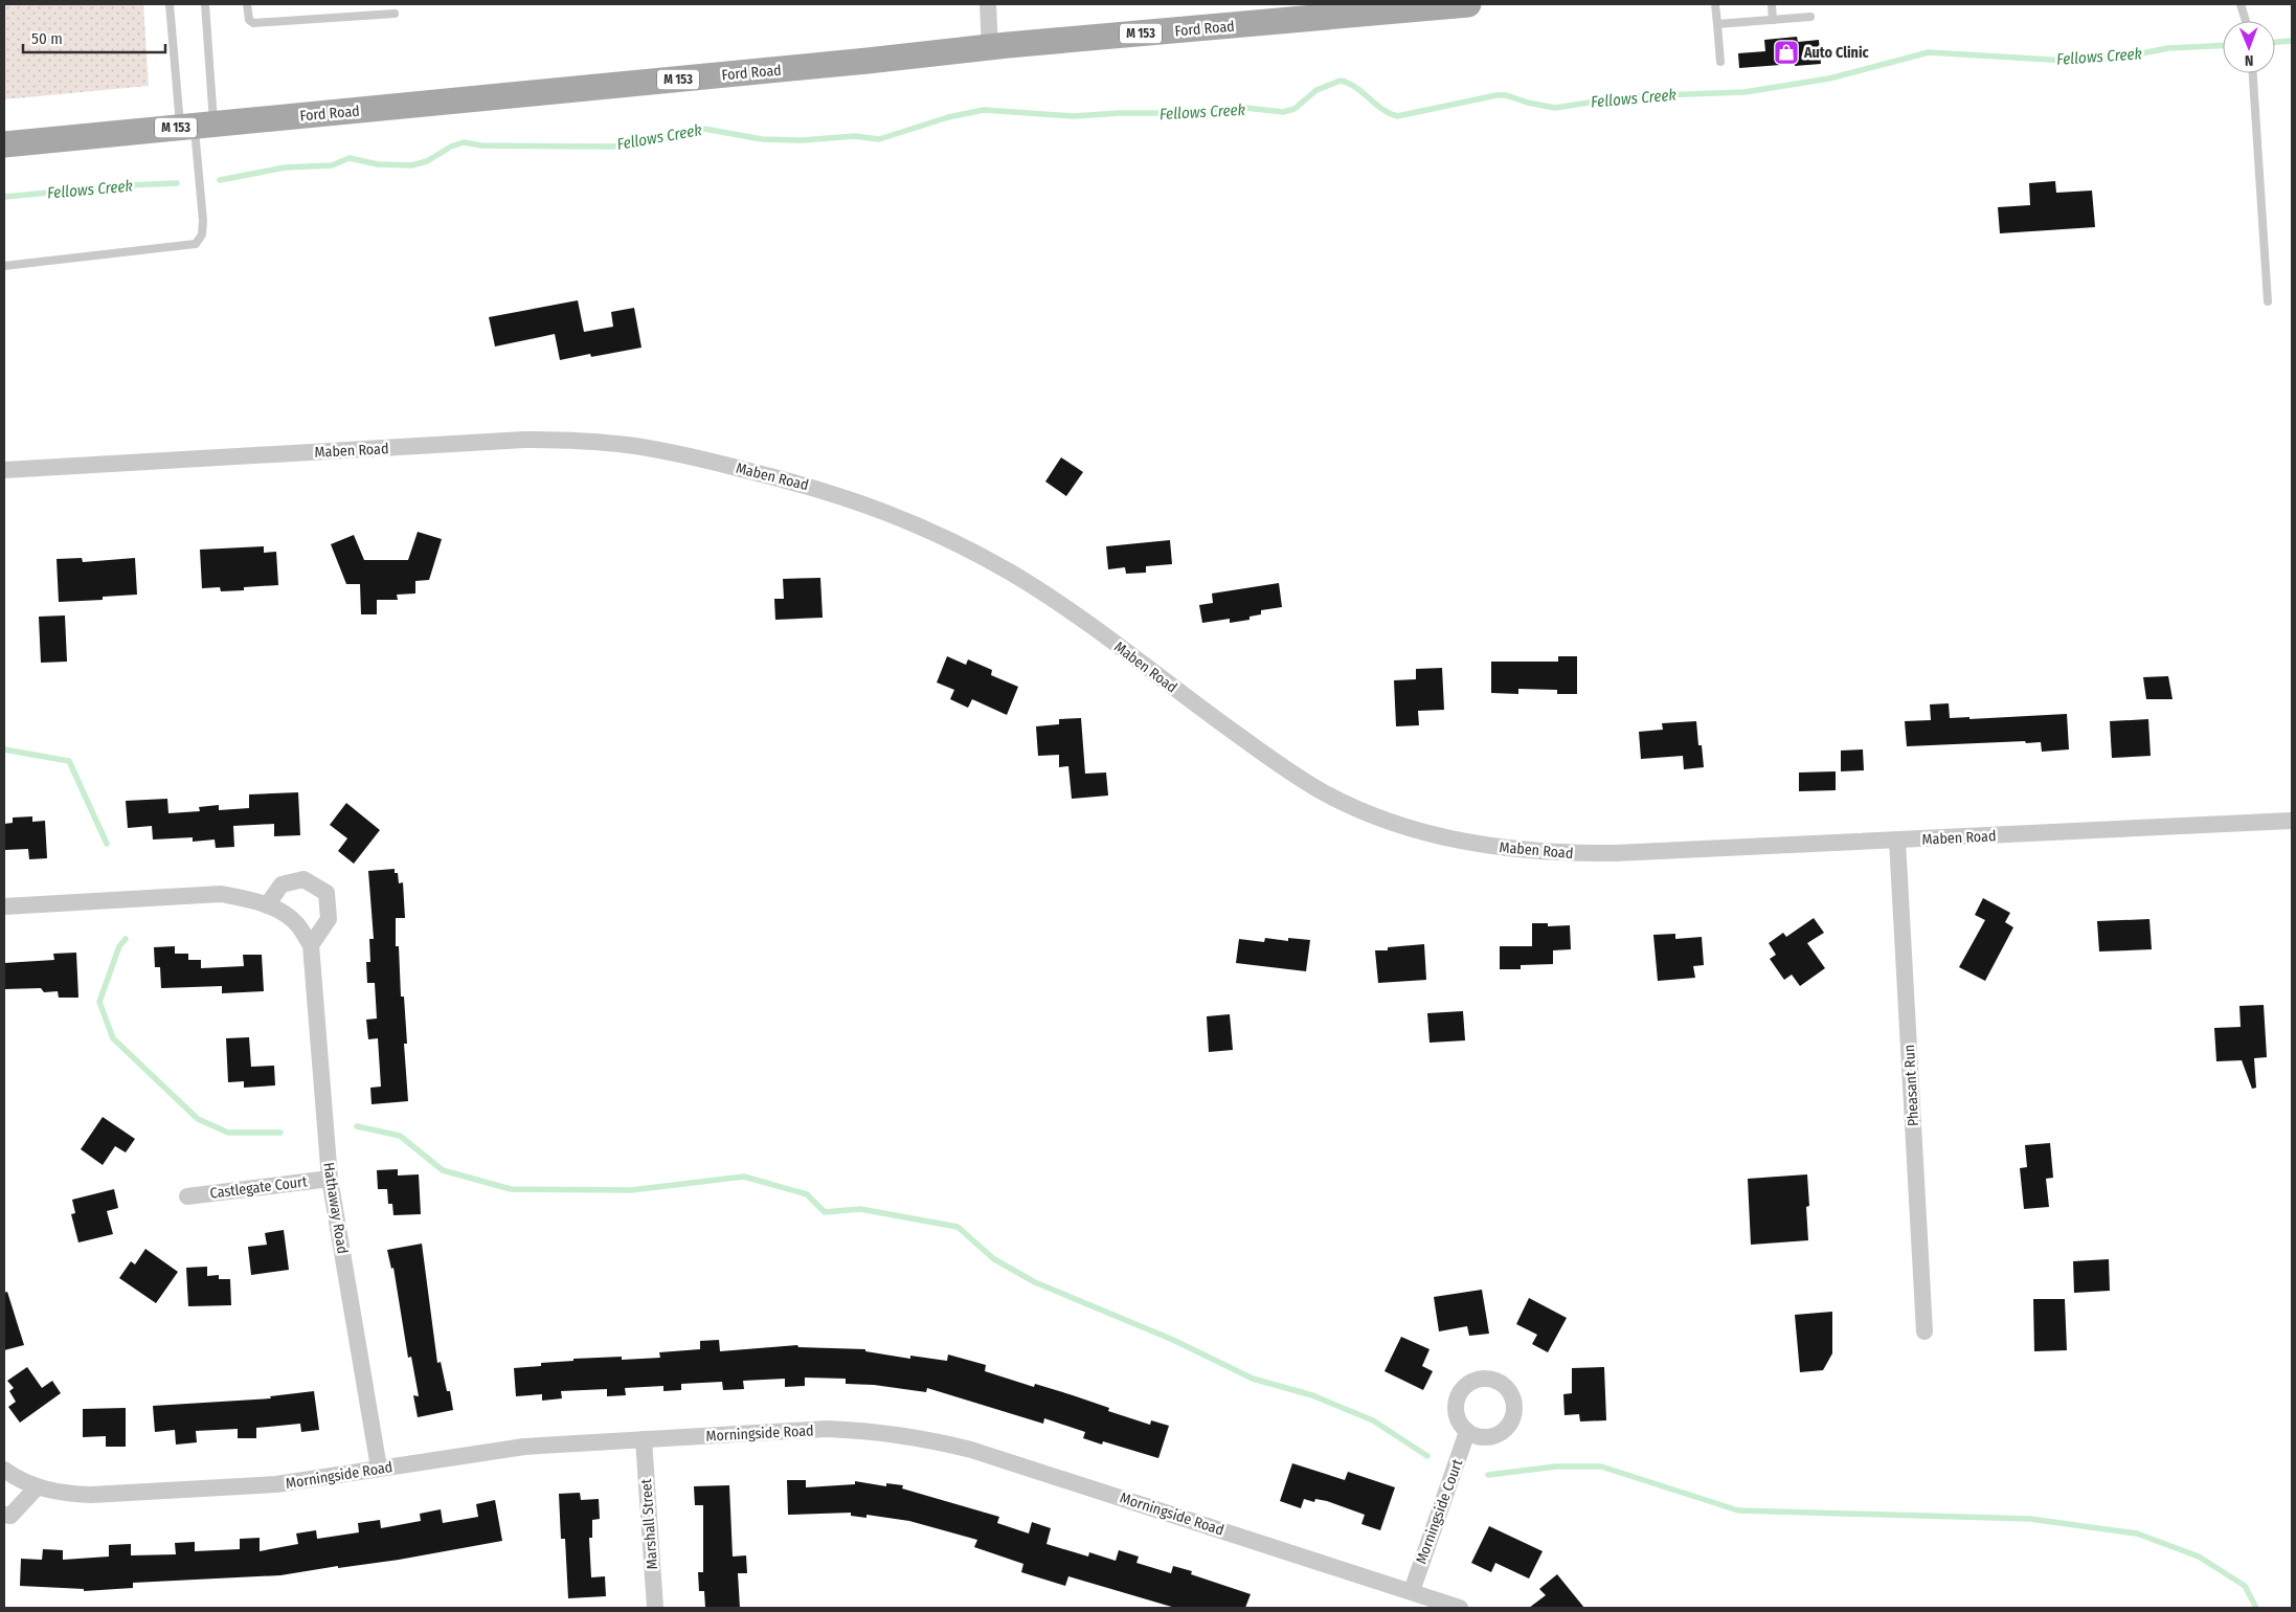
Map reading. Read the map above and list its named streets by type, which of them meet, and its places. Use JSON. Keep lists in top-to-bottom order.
{
  "streets": {
    "main road": ["Ford Road", "M 153"],
    "street": [
      "Maben Road",
      "Pheasant Run",
      "Castlegate Court",
      "Hathaway Road",
      "Morningside Road",
      "Morningside Court",
      "Marshall Street"
    ]
  },
  "crossings": [
    ["Maben Road", "Pheasant Run"],
    ["Castlegate Court", "Hathaway Road"],
    ["Hathaway Road", "Morningside Road"],
    ["Morningside Road", "Morningside Court"],
    ["Morningside Road", "Marshall Street"]
  ],
  "water": ["Fellows Creek"],
  "places": {
    "shop": ["Auto Clinic"]
  },
  "scale_bar": "50 m",
  "north": "bottom"
}
